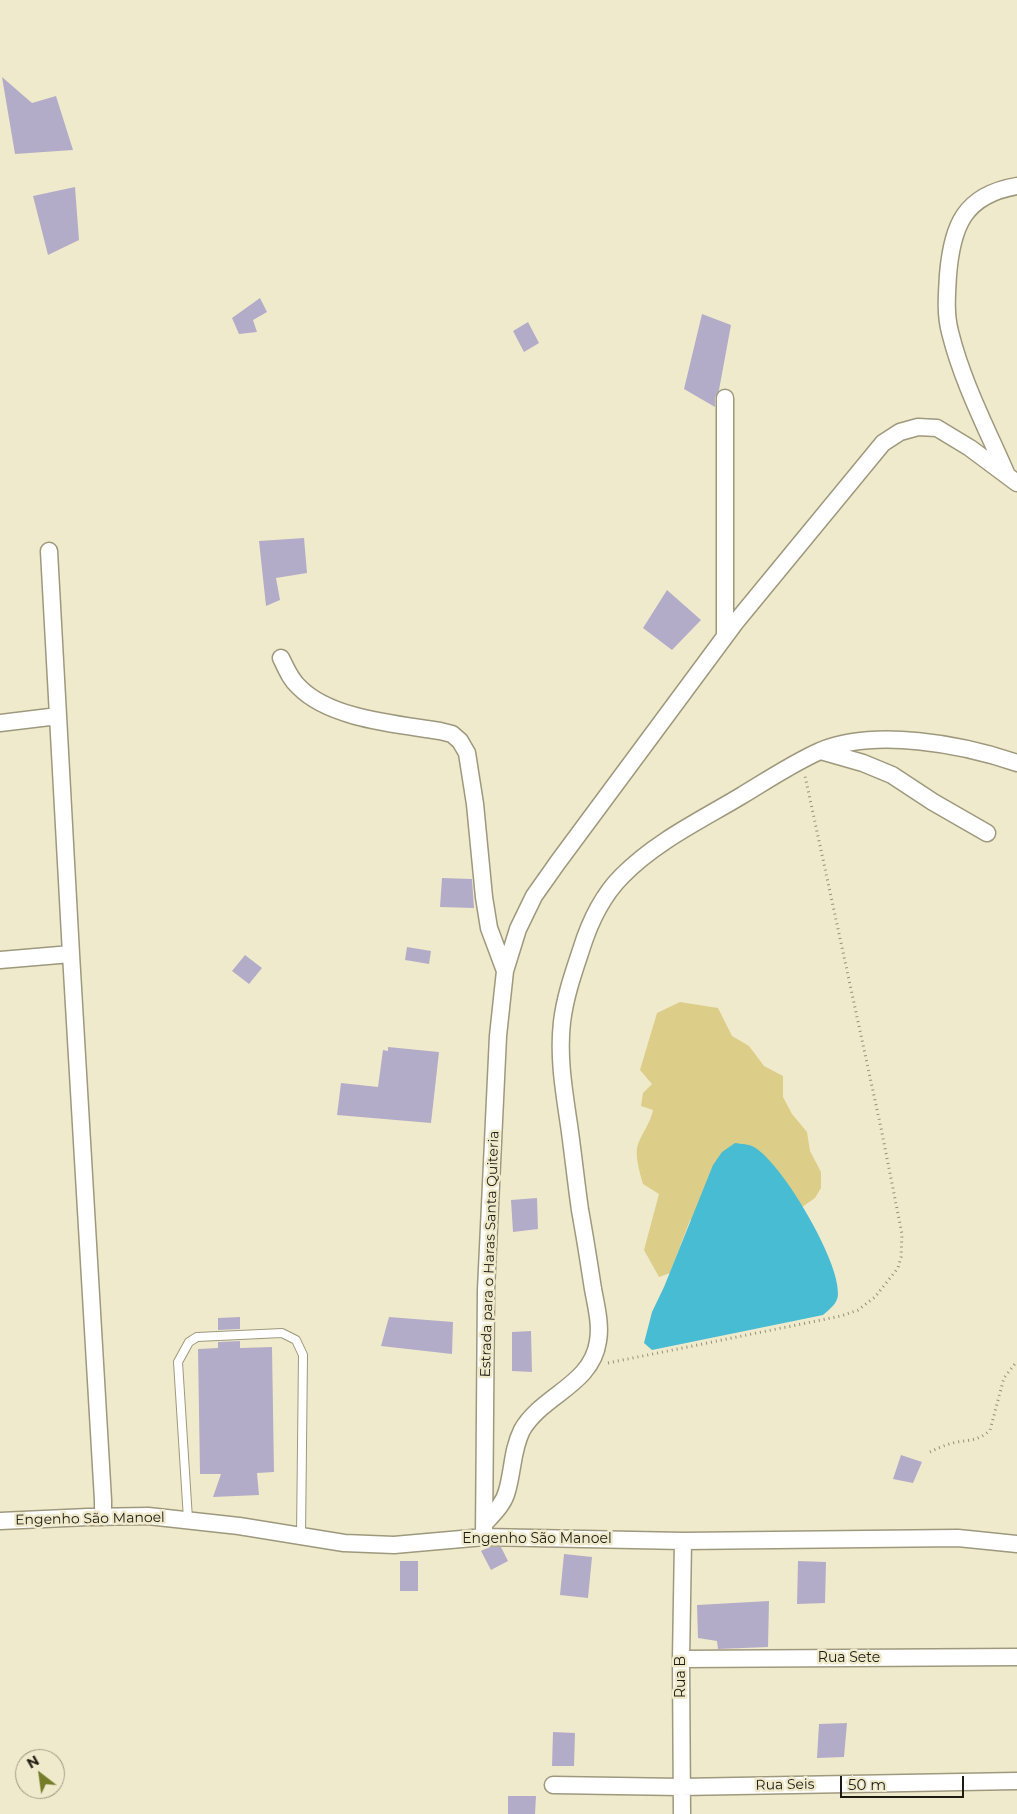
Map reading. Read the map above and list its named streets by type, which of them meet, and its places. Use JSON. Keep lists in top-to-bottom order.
{
  "streets": {
    "street": [
      "Estrada para o Haras Santa Quiteria",
      "Engenho São Manoel",
      "Rua Sete",
      "Rua B",
      "Rua Seis"
    ]
  },
  "crossings": [
    ["Estrada para o Haras Santa Quiteria", "Engenho São Manoel"],
    ["Engenho São Manoel", "Rua B"],
    ["Rua Sete", "Rua B"],
    ["Rua B", "Rua Seis"]
  ],
  "scale_bar": "50 m",
  "north": "top left"
}
